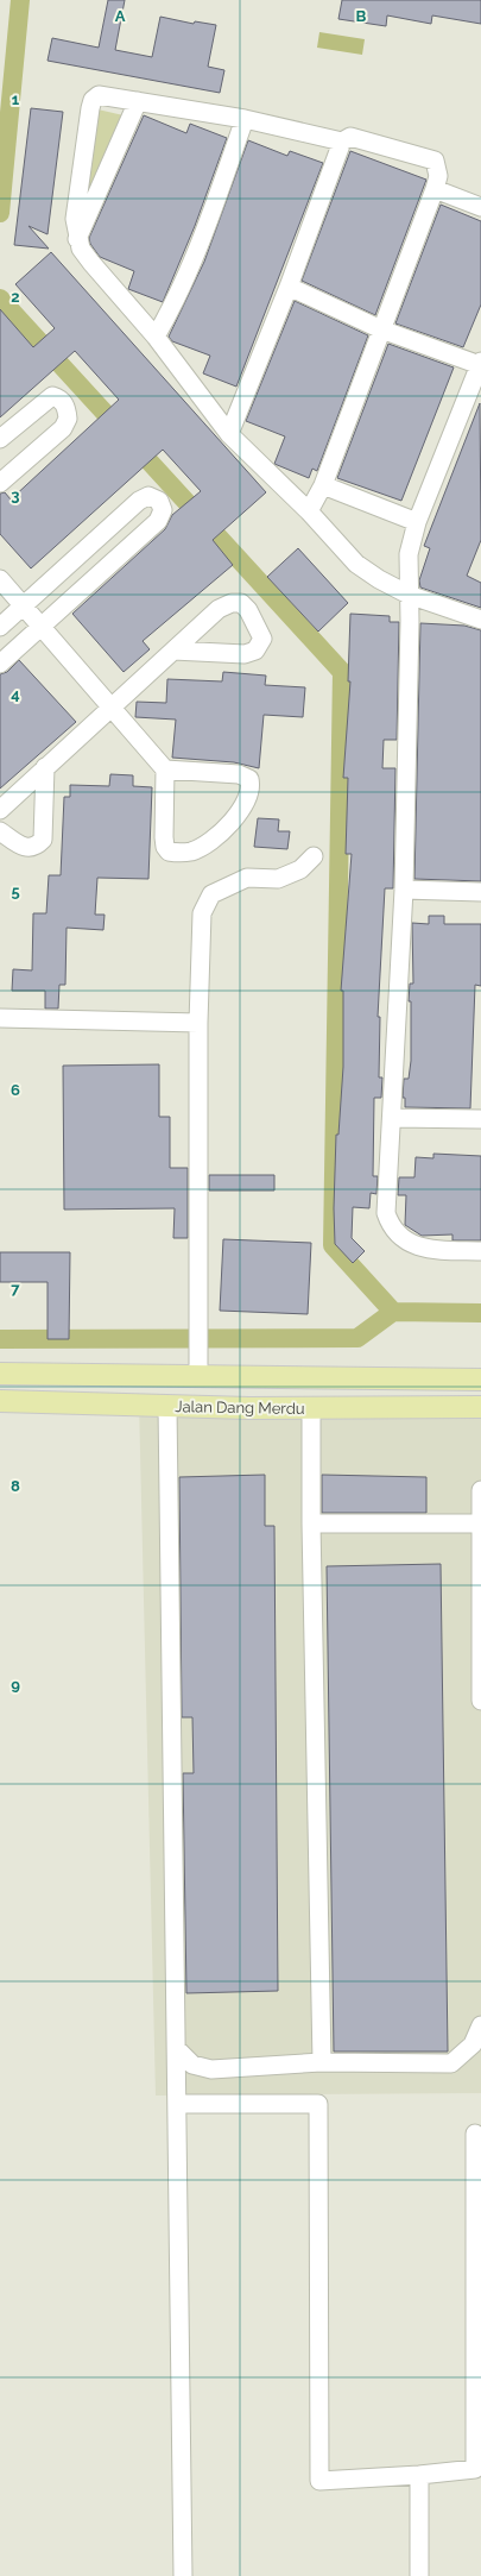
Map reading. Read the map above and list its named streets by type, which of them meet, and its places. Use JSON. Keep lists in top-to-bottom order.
{
  "streets": {
    "main road": ["Jalan Dang Merdu"]
  },
  "grid": {
    "columns": ["A", "B"],
    "rows": [
      "1",
      "2",
      "3",
      "4",
      "5",
      "6",
      "7",
      "8",
      "9"
    ]
  }
}
